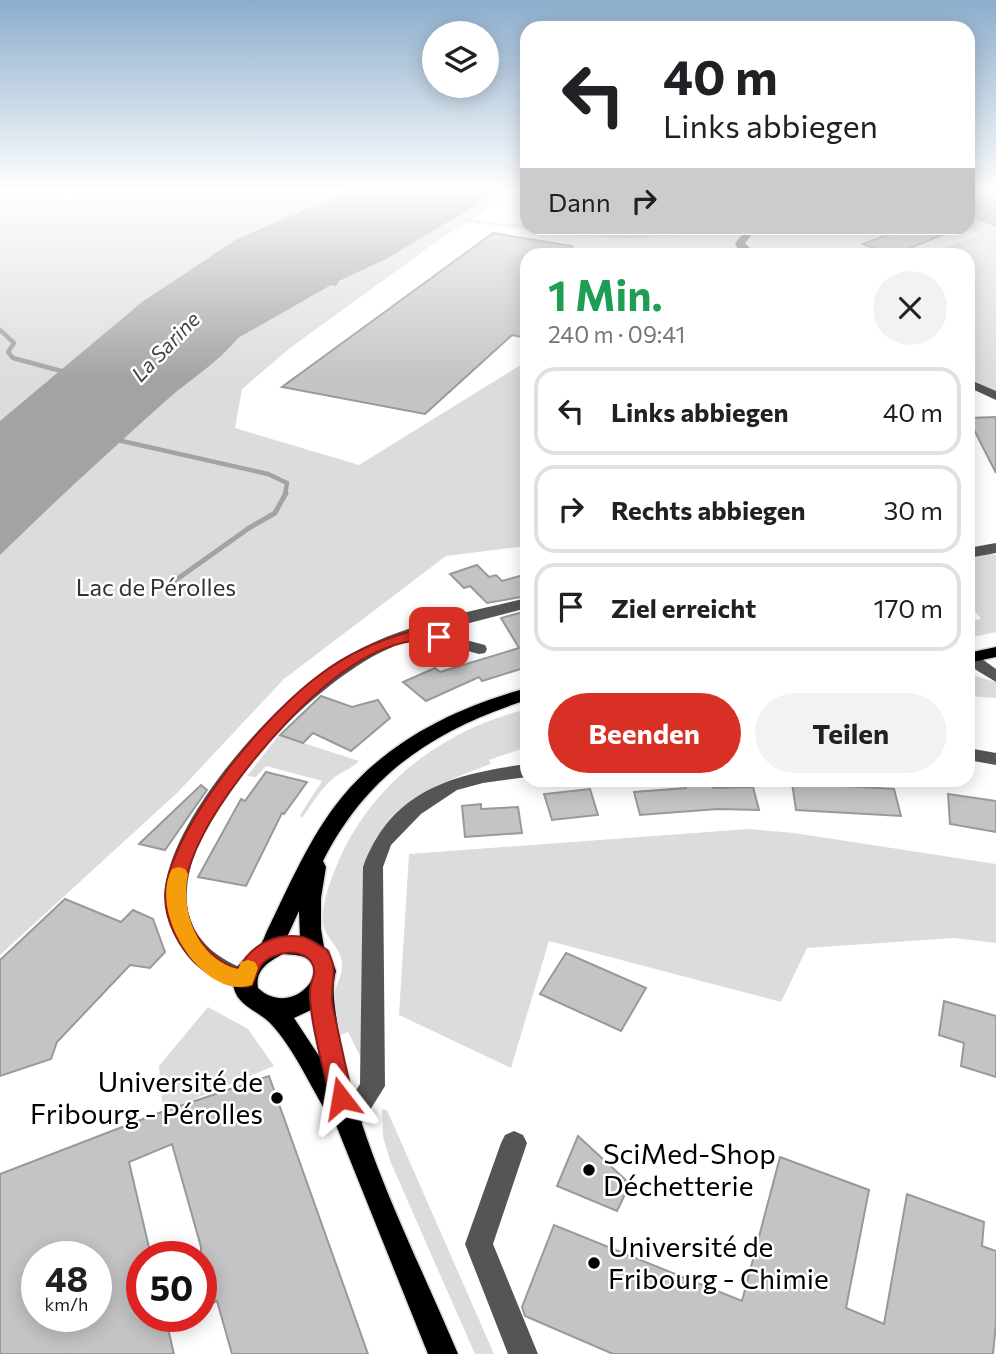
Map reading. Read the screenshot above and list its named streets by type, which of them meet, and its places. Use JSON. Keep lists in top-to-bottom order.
{
  "water": ["La Sarine"],
  "parks": ["Lac de Pérolles"],
  "places": ["Université de Fribourg - Pérolles", "SciMed-Shop Déchetterie", "Université de Fribourg - Chimie"],
  "page": {
    "turn": ["40 m", "Links abbiegen"],
    "then": "Dann",
    "heading": ["1 Min.", "240 m · 09:41"],
    "list": [
      {
        "name": "Links abbiegen",
        "value": "40 m"
      },
      {
        "name": "Rechts abbiegen",
        "value": "30 m"
      },
      {
        "name": "Ziel erreicht",
        "value": "170 m"
      }
    ],
    "buttons": ["Beenden", "Teilen"],
    "speed": "48 km/h",
    "limit": "50"
  }
}
